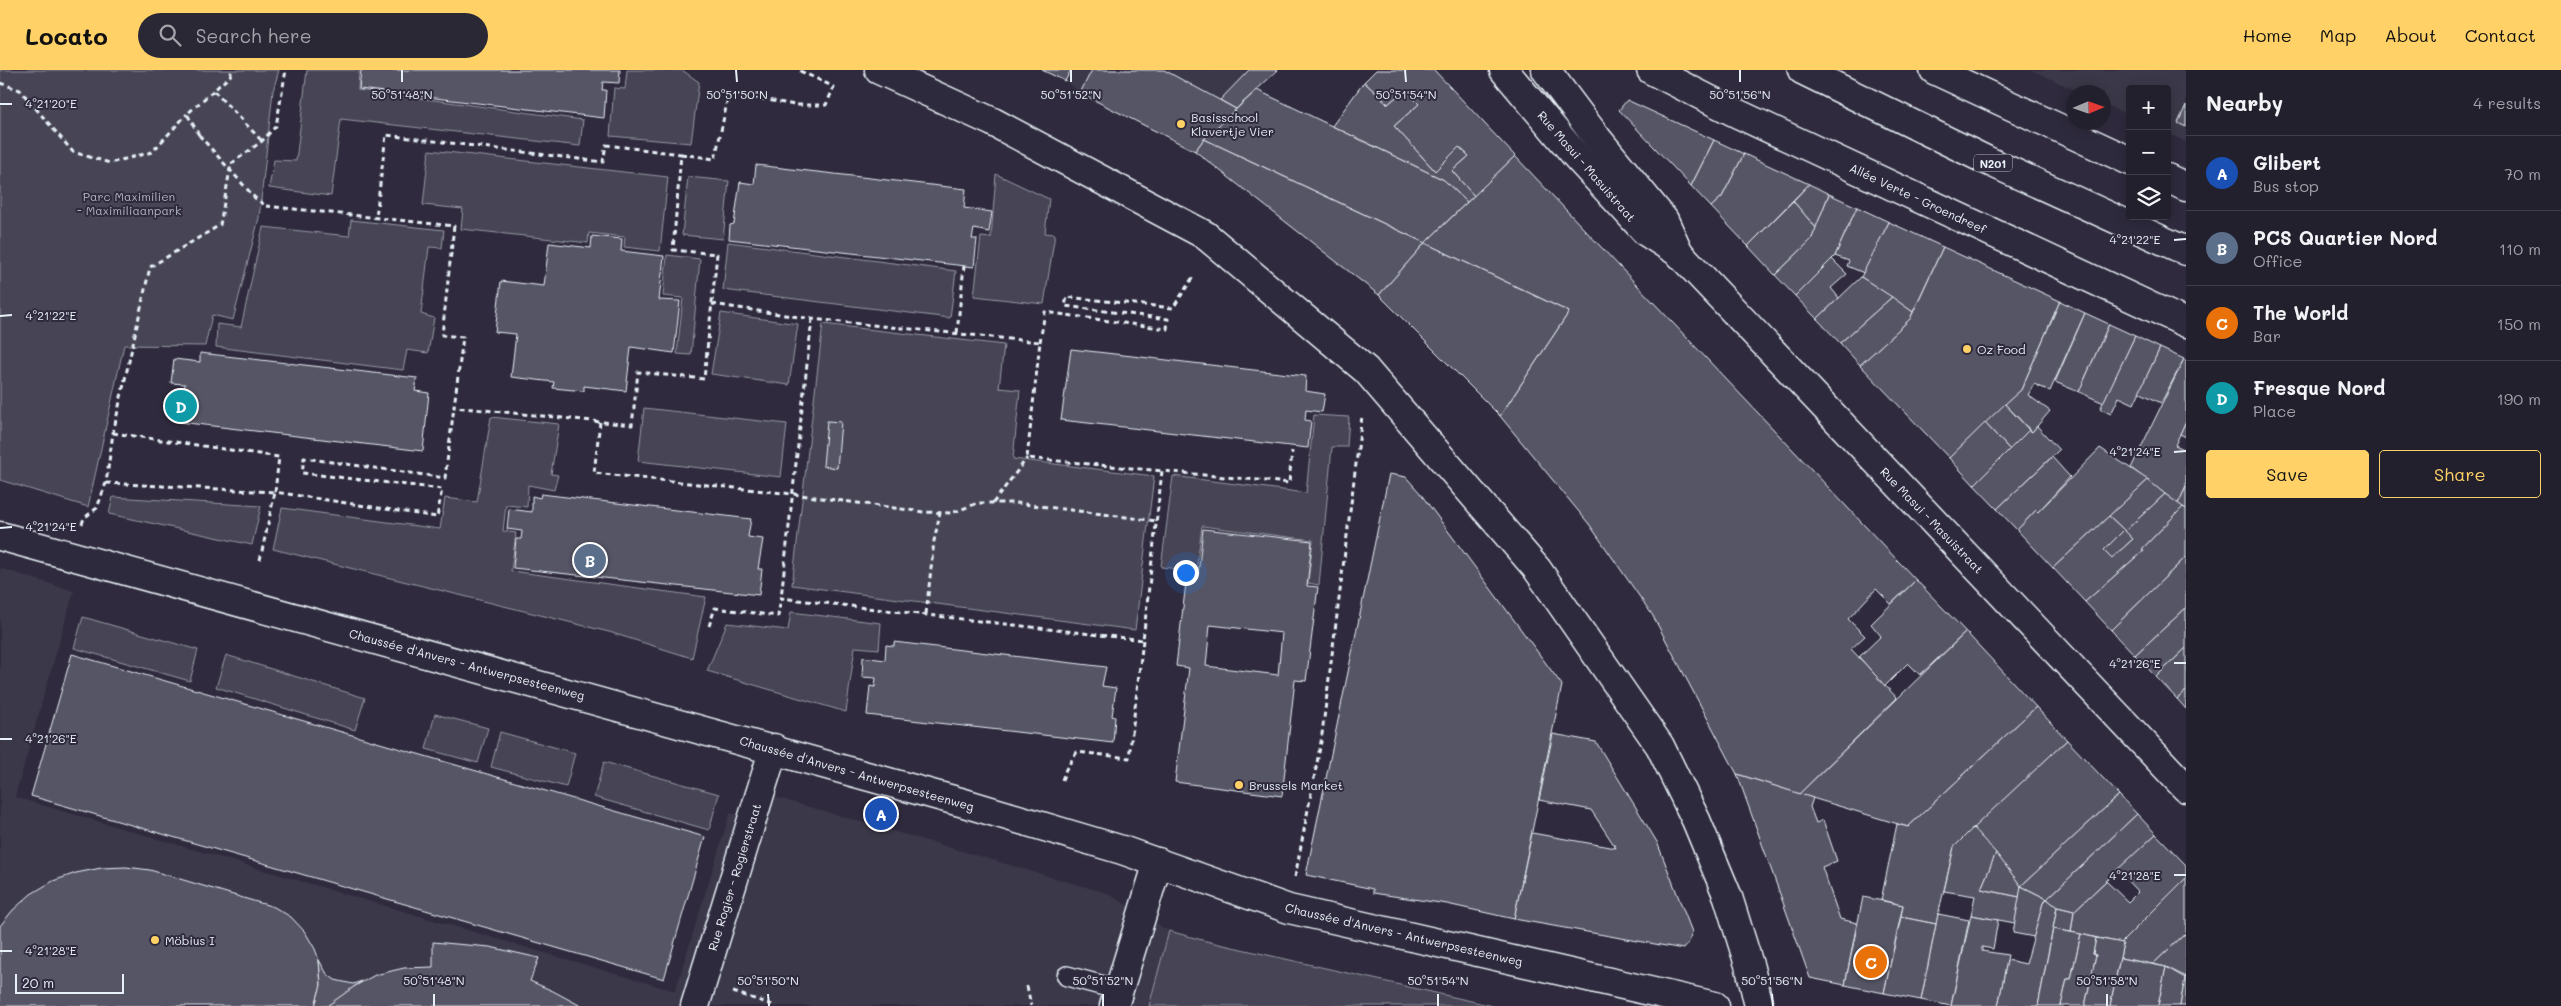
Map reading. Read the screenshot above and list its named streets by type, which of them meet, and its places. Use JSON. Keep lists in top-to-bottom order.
{
  "streets": {
    "street": [
      "N201",
      "Rue Masui - Masuistraat",
      "Allée Verte - Groendreef",
      "Chaussée d'Anvers - Antwerpsesteenweg",
      "Rue Rogier - Rogierstraat"
    ]
  },
  "crossings": [
    ["Chaussée d'Anvers - Antwerpsesteenweg", "Rue Rogier - Rogierstraat"]
  ],
  "parks": ["Parc Maximilien - Maximiliaanpark"],
  "places": [
    "Basisschool Klavertje Vier",
    "Oz Food",
    "Brussels Market",
    "Möbius I"
  ],
  "scale_bar": "20 m",
  "north": "right",
  "page": {
    "header": "Locato",
    "search": "Search here",
    "nav": [
      "Home",
      "Map",
      "About",
      "Contact"
    ],
    "heading": ["Nearby", "4 results"],
    "map_buttons": ["+", "−"],
    "list": [
      {
        "mark": "A",
        "name": "Glibert",
        "note": "Bus stop",
        "value": "70 m"
      },
      {
        "mark": "B",
        "name": "PCS Quartier Nord",
        "note": "Office",
        "value": "110 m"
      },
      {
        "mark": "C",
        "name": "The World",
        "note": "Bar",
        "value": "150 m"
      },
      {
        "mark": "D",
        "name": "Fresque Nord",
        "note": "Place",
        "value": "190 m"
      }
    ],
    "pins": [
      "D",
      "B",
      "A",
      "C"
    ],
    "buttons": ["Save", "Share"],
    "scale": "20 m"
  },
  "coordinates": [
    "50°51'48\"N",
    "50°51'50\"N",
    "50°51'52\"N",
    "50°51'54\"N",
    "50°51'56\"N",
    "4°21'20\"E",
    "4°21'22\"E",
    "4°21'24\"E",
    "4°21'26\"E",
    "4°21'28\"E",
    "50°51'58\"N"
  ]
}
